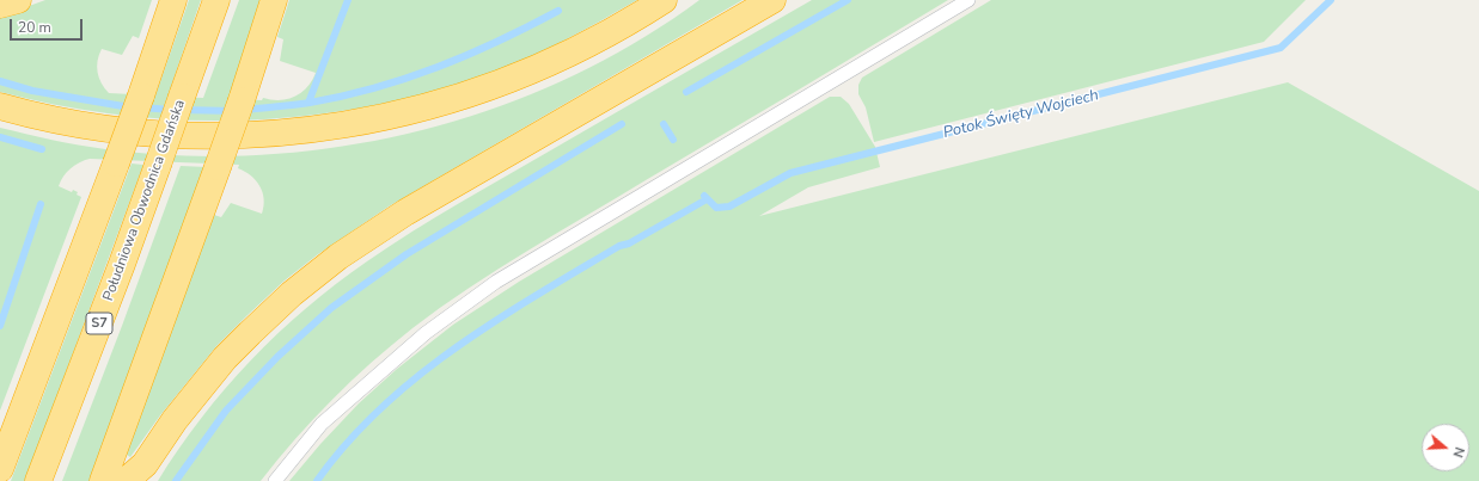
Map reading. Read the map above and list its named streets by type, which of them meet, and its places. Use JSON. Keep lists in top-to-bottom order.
{
  "streets": {
    "highway": ["Południowa Obwodnica Gdańska", "S7"]
  },
  "water": ["Potok Święty Wojciech"],
  "scale_bar": "20 m",
  "north": "right"
}
